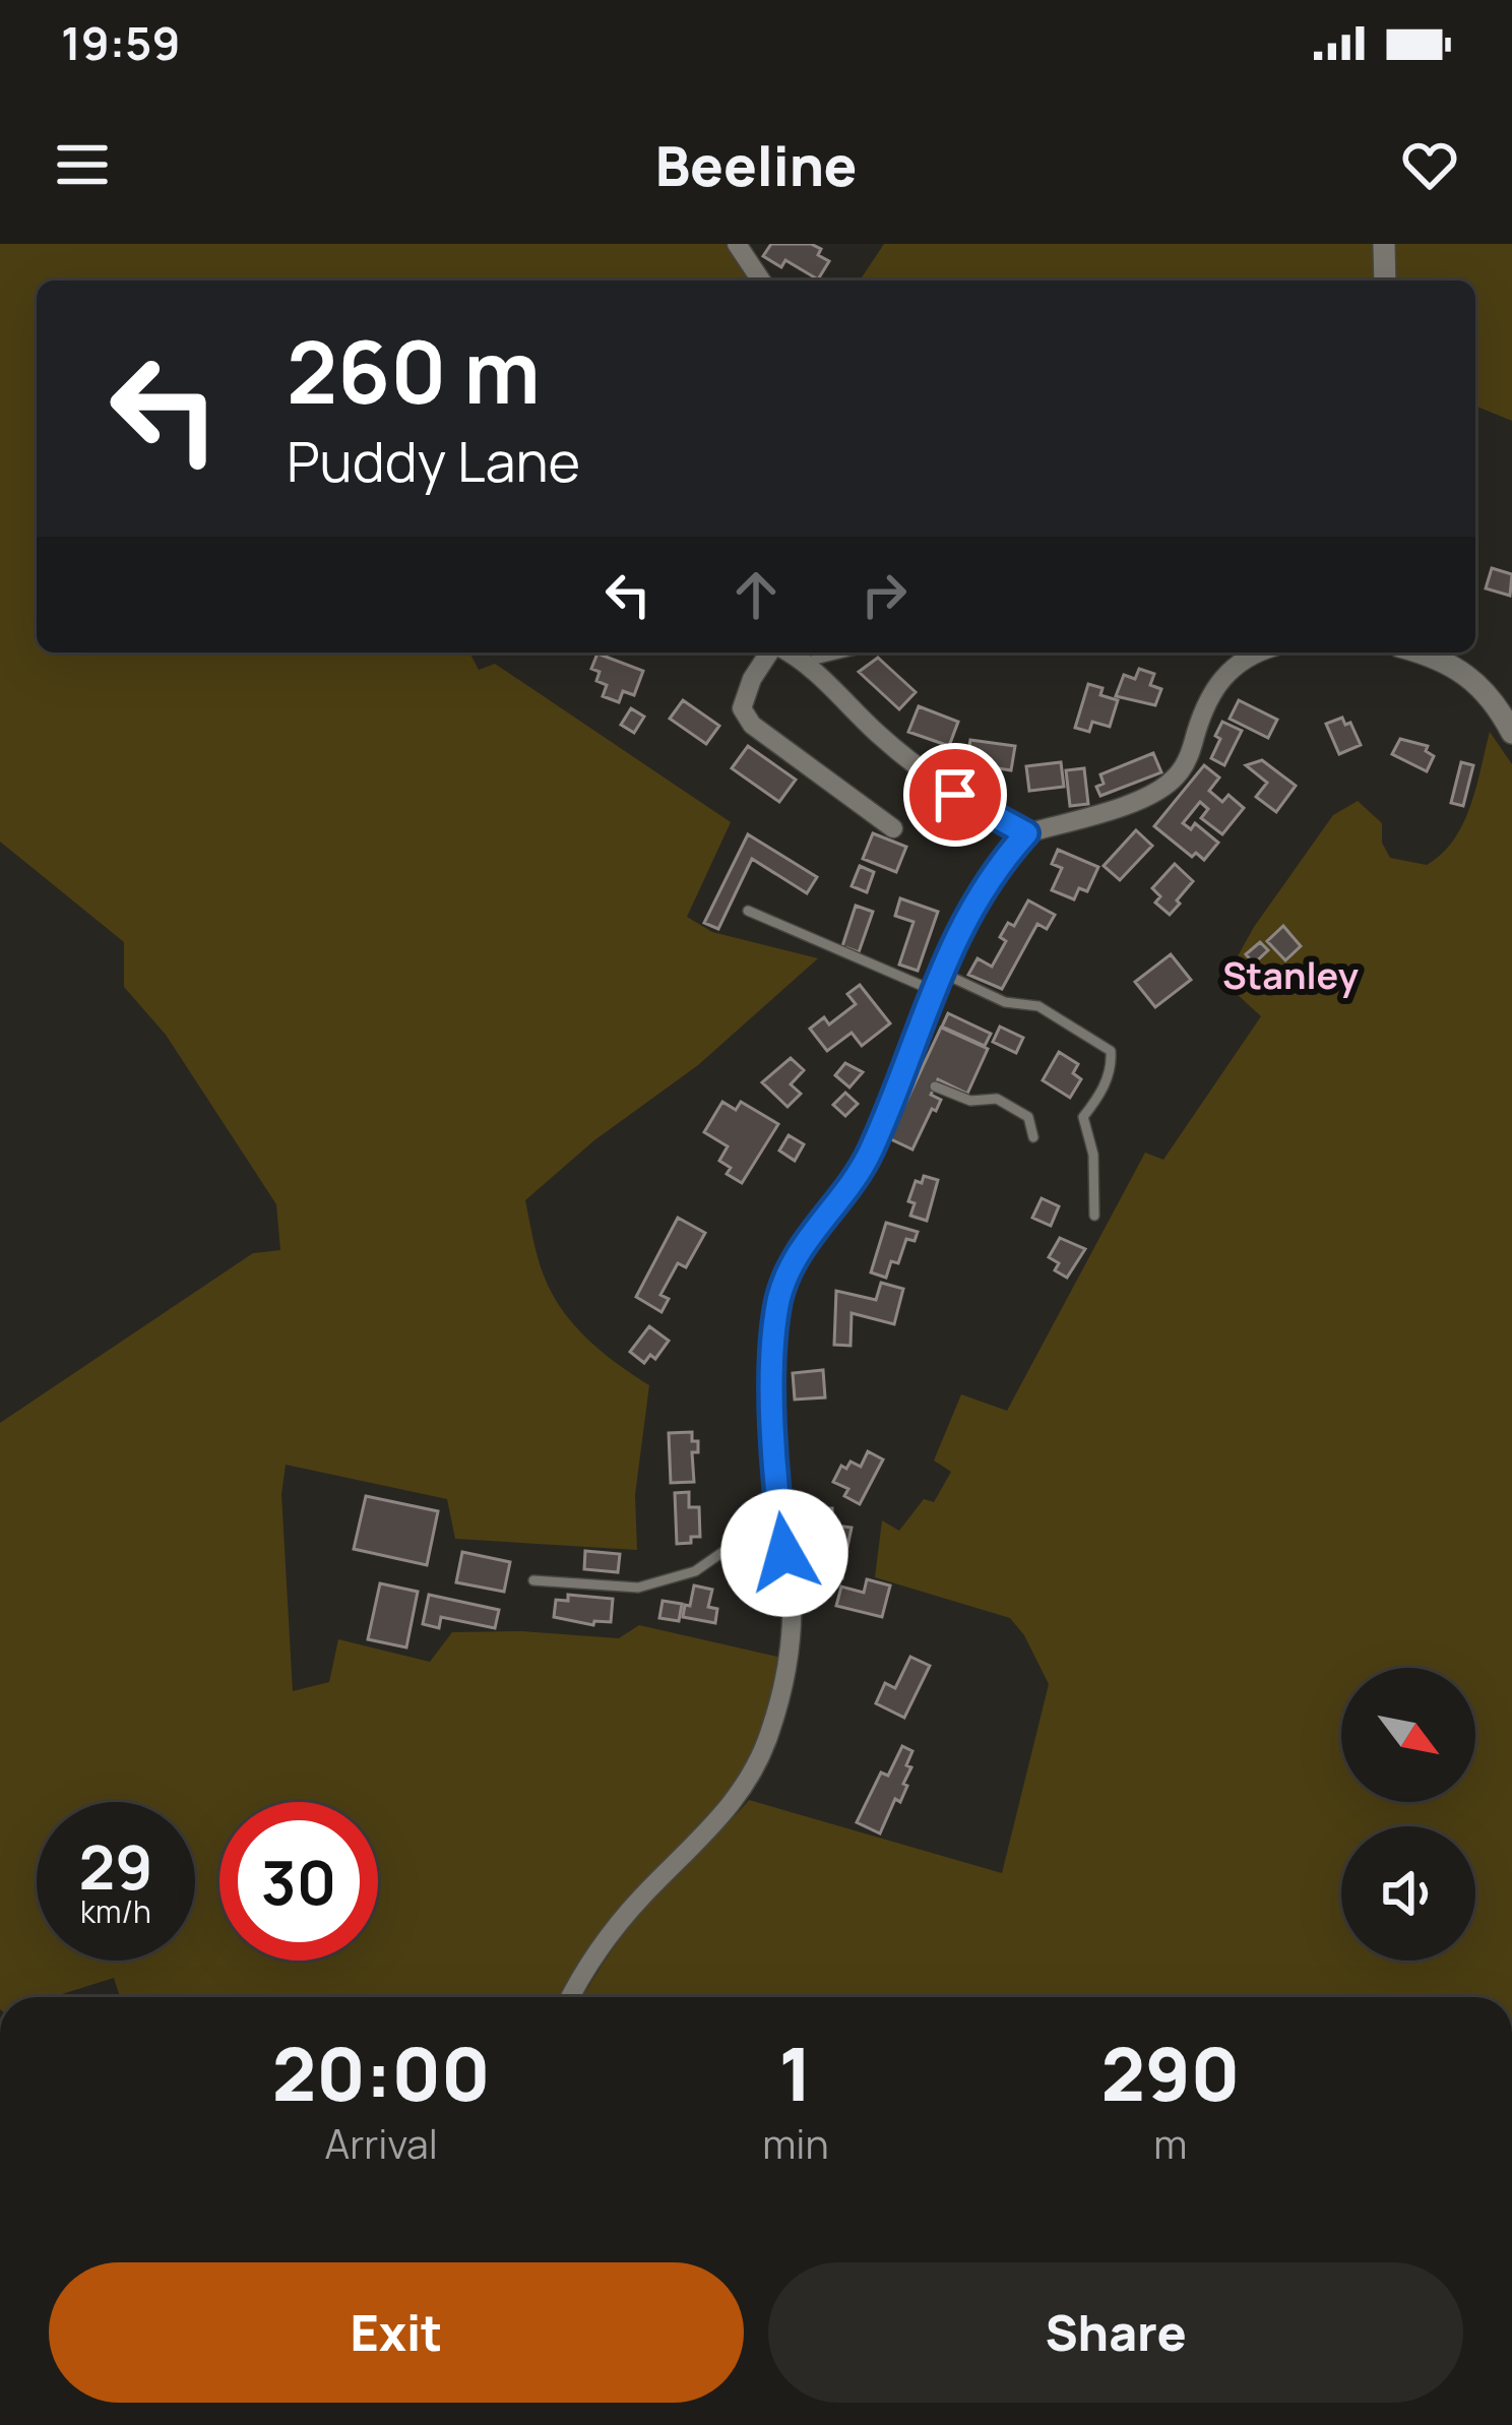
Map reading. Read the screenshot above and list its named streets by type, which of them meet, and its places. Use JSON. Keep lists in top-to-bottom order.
{
  "districts": ["Stanley"],
  "north": "bottom right",
  "page": {
    "status": "19:59",
    "header": "Beeline",
    "turn": ["260 m", "Puddy Lane"],
    "speed": "29 km/h",
    "limit": "30",
    "eta": [
      "20:00",
      "Arrival",
      "1",
      "min",
      "290",
      "m"
    ],
    "buttons": ["Exit", "Share"]
  }
}
